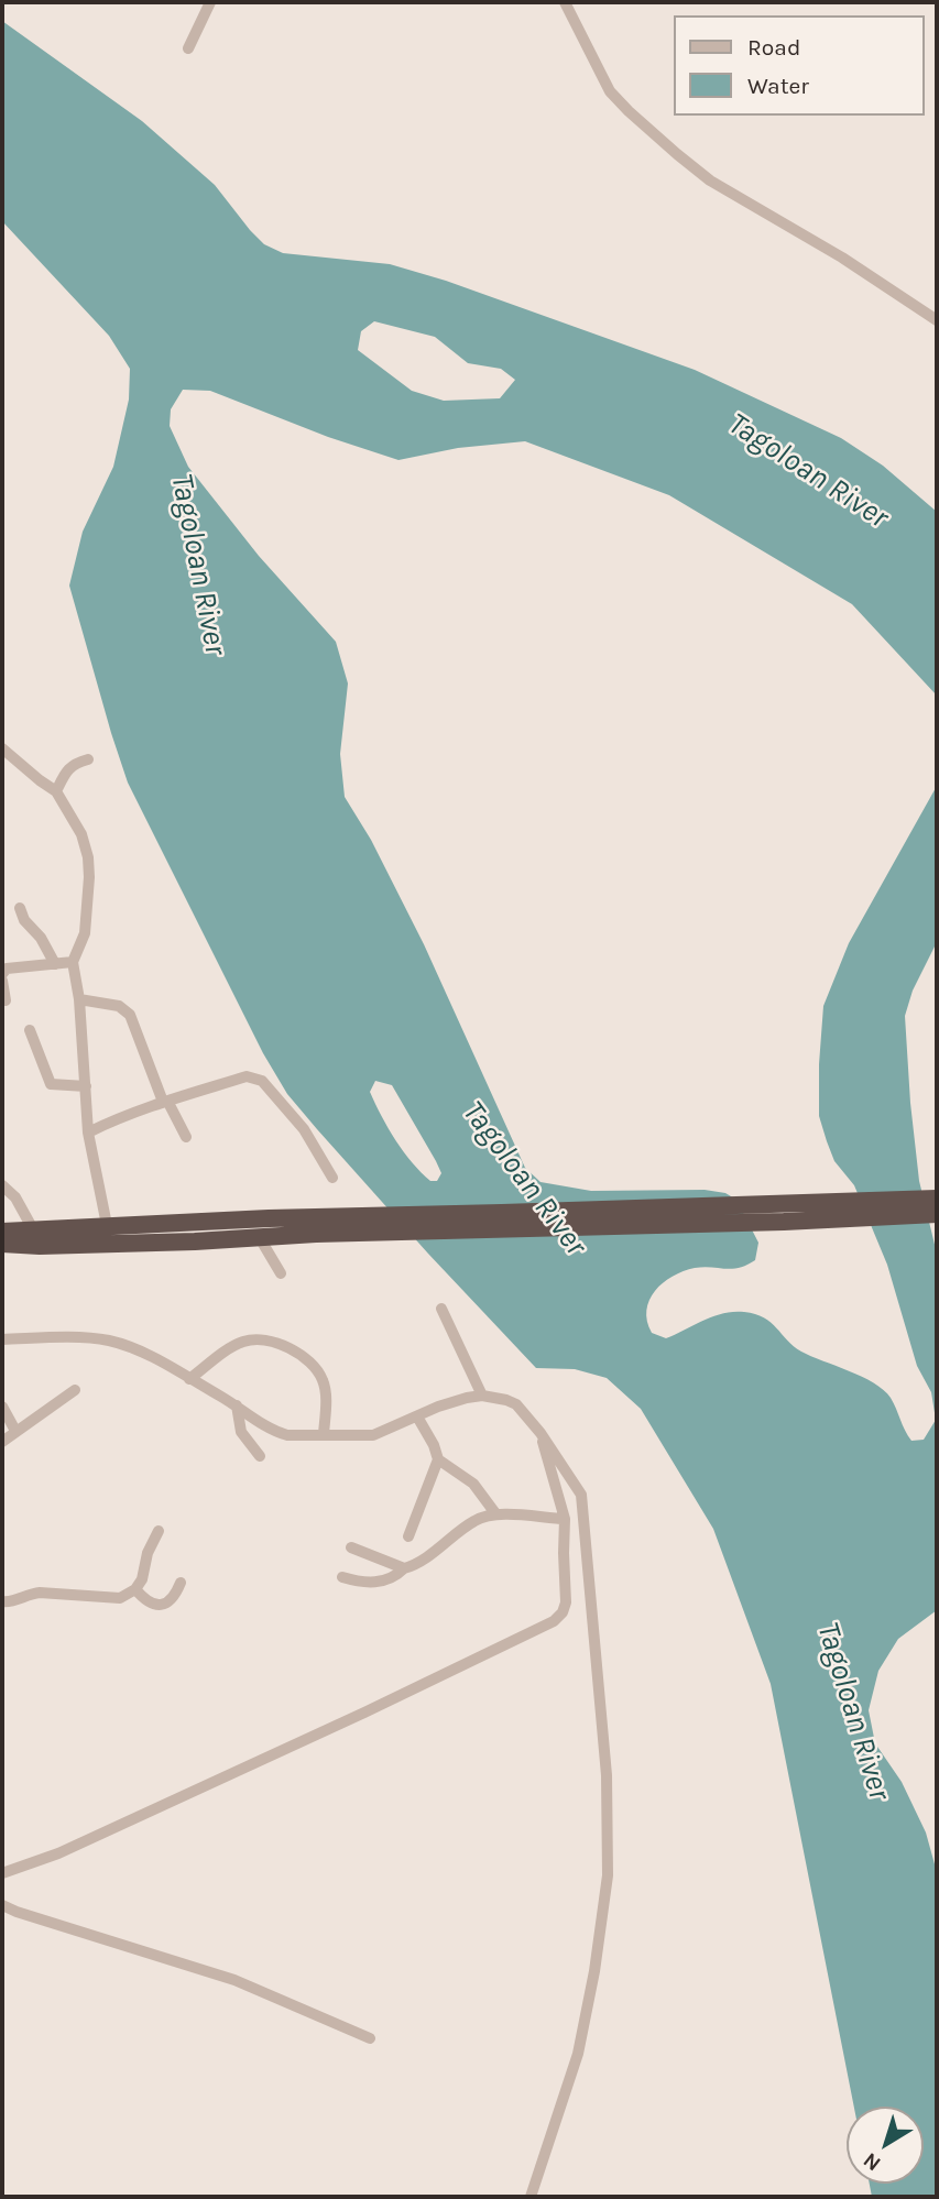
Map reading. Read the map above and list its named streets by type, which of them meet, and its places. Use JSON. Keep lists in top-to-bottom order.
{
  "water": ["Tagoloan River"],
  "legend": ["Road", "Water"],
  "north": "bottom left"
}
